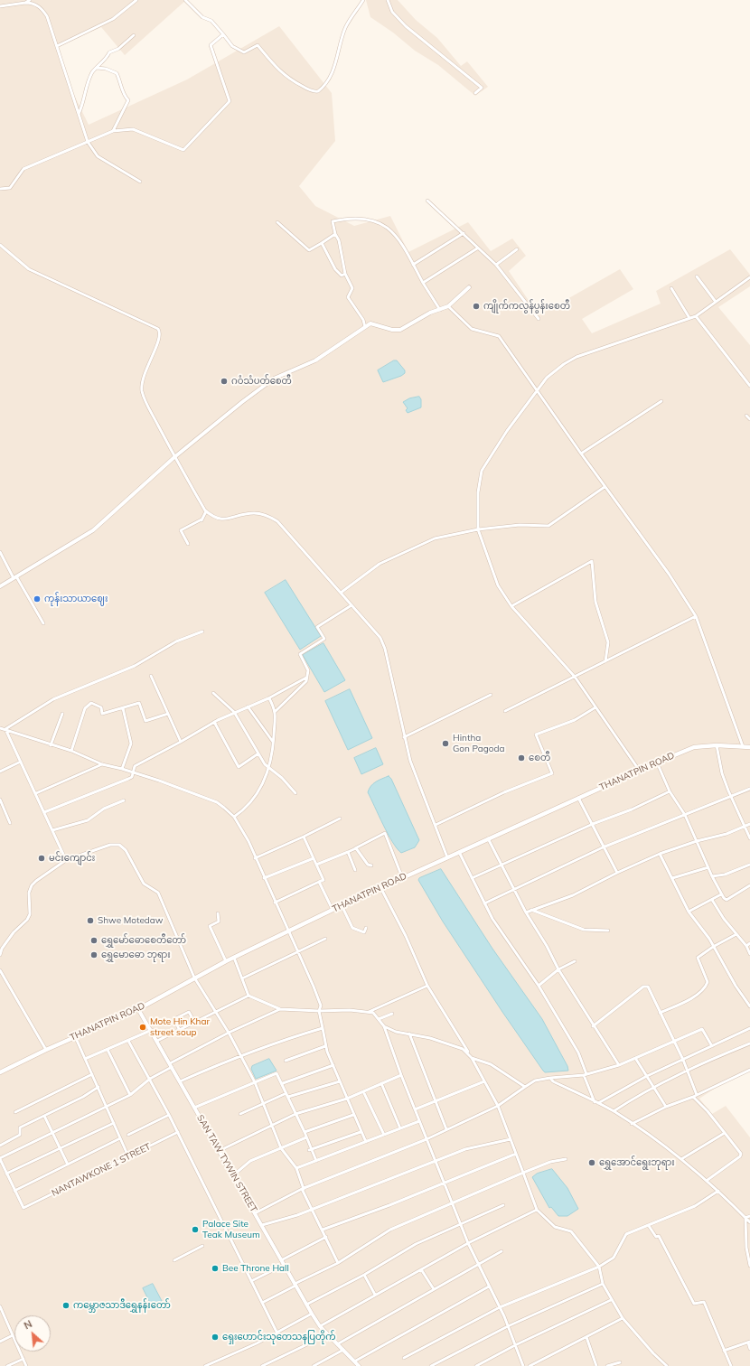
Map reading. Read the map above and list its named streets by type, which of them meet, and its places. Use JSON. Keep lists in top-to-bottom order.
{
  "streets": {
    "main road": ["THANATPIN ROAD"],
    "street": ["SAN TAW TYWIN STREET", "NANTAWKONE 1 STREET"]
  },
  "crossings": [
    ["THANATPIN ROAD", "SAN TAW TYWIN STREET"]
  ],
  "places": [
    "ကျိုက်ကလွန်ပွန်းစေတီ",
    "ဂဝံသံပတ်စေတီ",
    "ကုန်းသာယာဈေး",
    "Hintha Gon Pagoda",
    "စေတီ",
    "မင်းကျောင်း",
    "Shwe Motedaw",
    "ရွှေမော်ဓောစေတီတော်",
    "ရွှေမောဓော ဘုရား",
    "Mote Hin Khar street soup",
    "ရွှေအောင်ရွေးဘုရား",
    "Palace Site Teak Museum",
    "Bee Throne Hall",
    "ကမ္ဘောဇသာဒီရွှေနန်းတော်",
    "ရှေးဟောင်းသုတေသနပြတိုက်"
  ],
  "north": "top left"
}
